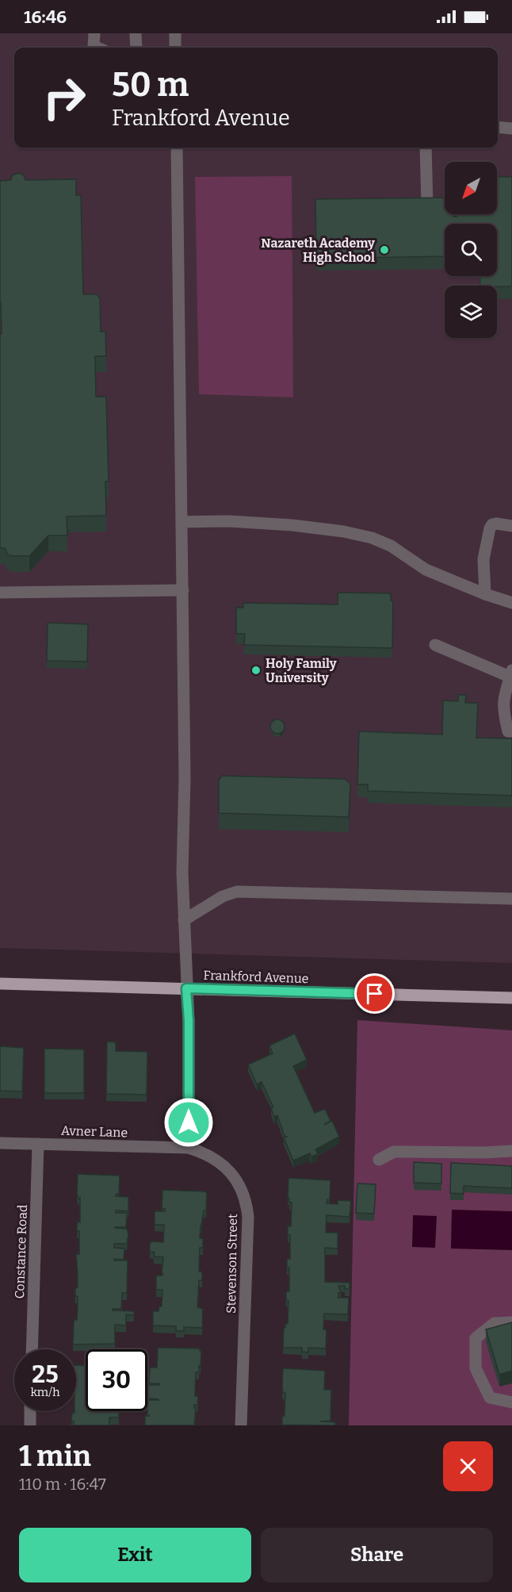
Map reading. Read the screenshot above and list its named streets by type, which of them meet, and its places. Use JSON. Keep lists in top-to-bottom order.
{
  "streets": {
    "main road": ["Frankford Avenue"],
    "street": ["Avner Lane", "Constance Road", "Stevenson Street"]
  },
  "crossings": [
    ["Avner Lane", "Constance Road"],
    ["Avner Lane", "Stevenson Street"]
  ],
  "places": ["Nazareth Academy High School", "Holy Family University"],
  "north": "bottom left",
  "page": {
    "status": "16:46",
    "turn": ["50 m", "Frankford Avenue"],
    "speed": "25 km/h",
    "limit": "30",
    "heading": ["1 min", "110 m · 16:47"],
    "buttons": ["Exit", "Share"]
  }
}
